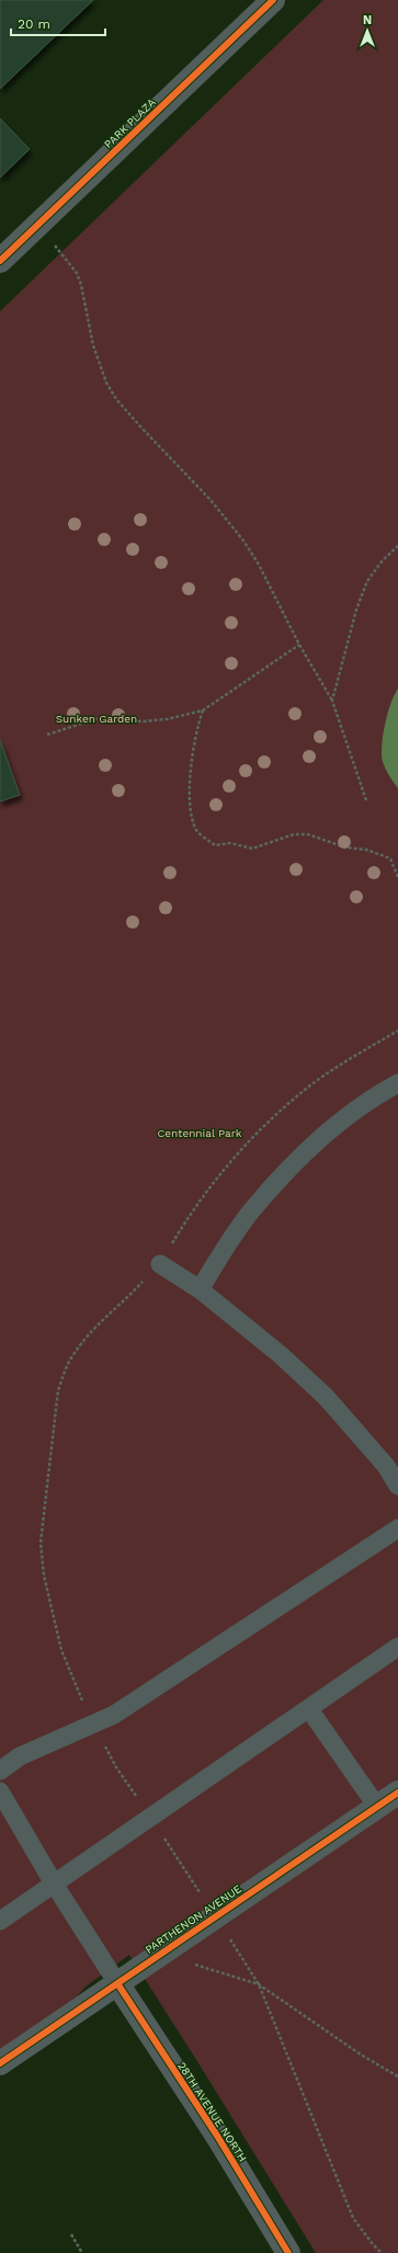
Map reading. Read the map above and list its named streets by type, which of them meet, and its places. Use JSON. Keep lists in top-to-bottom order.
{
  "streets": {
    "street": ["PARK PLAZA", "PARTHENON AVENUE", "28TH AVENUE NORTH"]
  },
  "crossings": [
    ["PARTHENON AVENUE", "28TH AVENUE NORTH"]
  ],
  "parks": ["Sunken Garden", "Centennial Park"],
  "scale_bar": "20 m",
  "north": "top"
}
